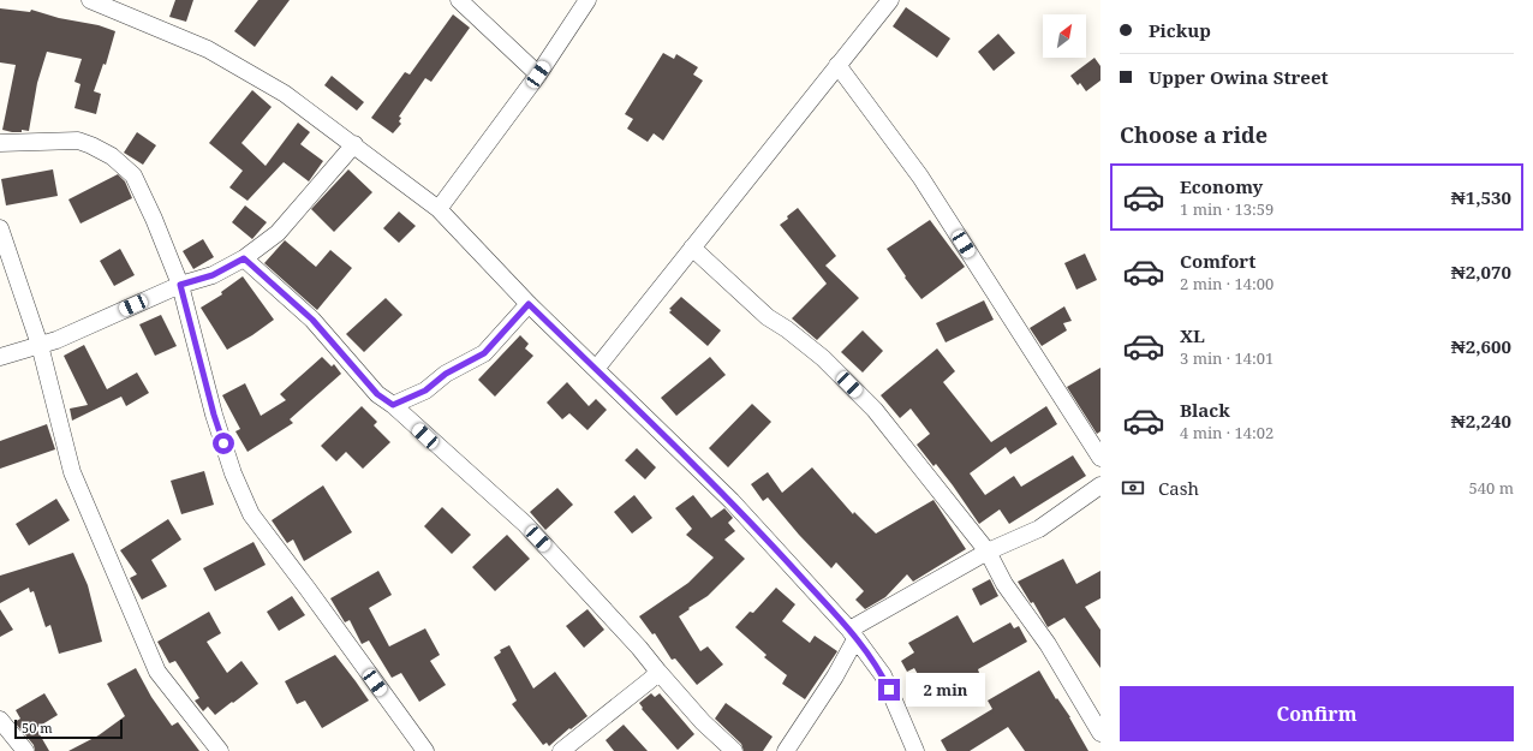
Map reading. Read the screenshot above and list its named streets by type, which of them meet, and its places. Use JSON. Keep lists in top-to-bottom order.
{
  "scale_bar": "50 m",
  "north": "top right",
  "page": {
    "banner": ["Pickup", "Upper Owina Street"],
    "heading": "Choose a ride",
    "list": [
      {
        "name": "Economy",
        "note": "1 min · 13:59",
        "value": "₦1,530"
      },
      {
        "name": "Comfort",
        "note": "2 min · 14:00",
        "value": "₦2,070"
      },
      {
        "name": "XL",
        "note": "3 min · 14:01",
        "value": "₦2,600"
      },
      {
        "name": "Black",
        "note": "4 min · 14:02",
        "value": "₦2,240"
      }
    ],
    "pay": ["Cash", "540 m"],
    "bubble": "2 min",
    "buttons": "Confirm",
    "scale": "50 m"
  }
}
